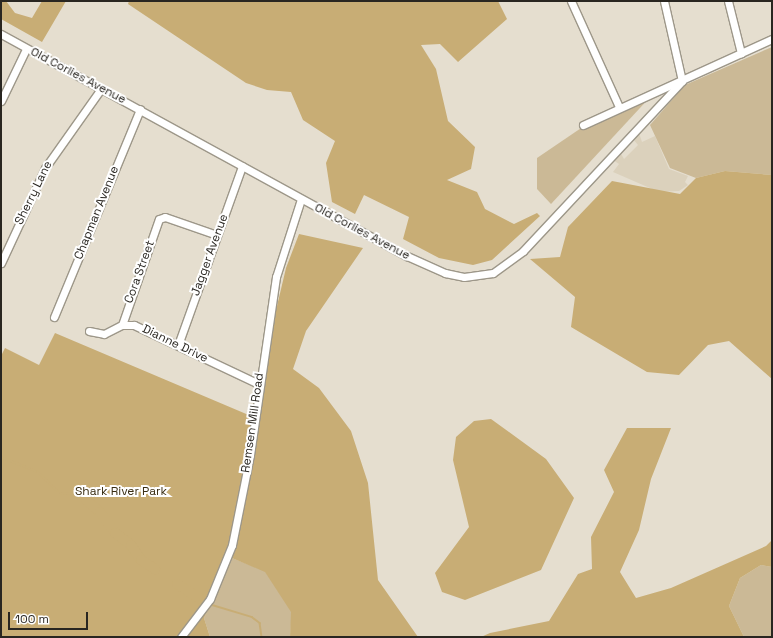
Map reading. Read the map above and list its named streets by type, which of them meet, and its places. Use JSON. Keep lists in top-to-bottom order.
{
  "streets": {
    "street": [
      "Old Corlies Avenue",
      "Sherry Lane",
      "Chapman Avenue",
      "Jagger Avenue",
      "Cora Street",
      "Dianne Drive",
      "Remsen Mill Road"
    ]
  },
  "crossings": [
    ["Old Corlies Avenue", "Sherry Lane"],
    ["Old Corlies Avenue", "Chapman Avenue"],
    ["Old Corlies Avenue", "Jagger Avenue"],
    ["Old Corlies Avenue", "Remsen Mill Road"],
    ["Jagger Avenue", "Cora Street"],
    ["Jagger Avenue", "Dianne Drive"],
    ["Cora Street", "Dianne Drive"],
    ["Dianne Drive", "Remsen Mill Road"]
  ],
  "parks": ["Shark River Park"],
  "scale_bar": "100 m"
}
